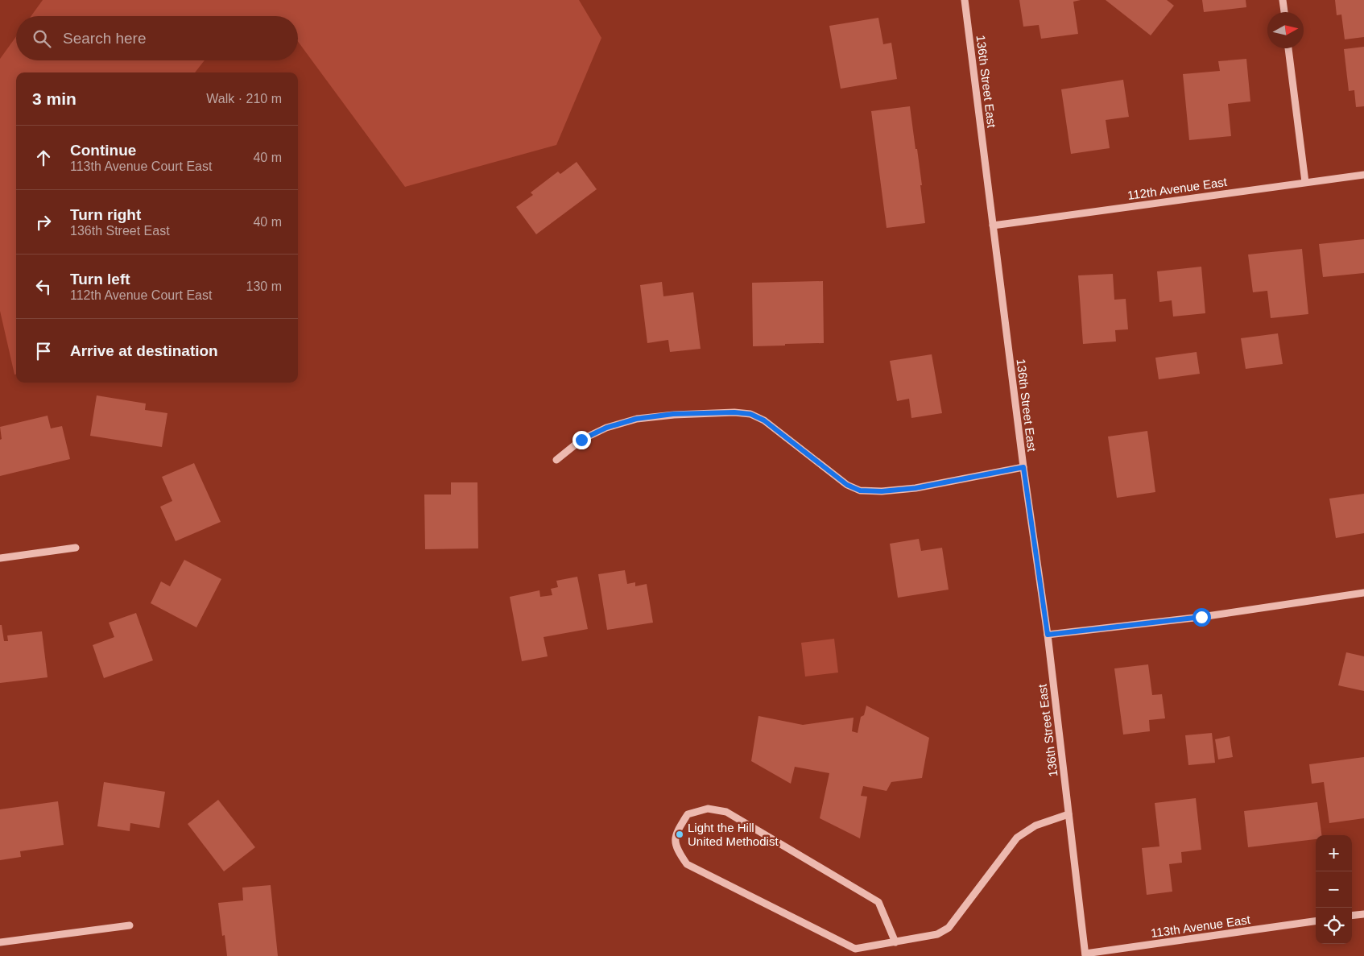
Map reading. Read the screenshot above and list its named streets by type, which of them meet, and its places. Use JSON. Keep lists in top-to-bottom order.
{
  "streets": {
    "street": ["136th Street East", "112th Avenue East", "113th Avenue East"]
  },
  "crossings": [
    ["136th Street East", "112th Avenue East"],
    ["136th Street East", "113th Avenue East"]
  ],
  "places": ["Light the Hill United Methodist"],
  "north": "right",
  "page": {
    "search": "Search here",
    "heading": ["3 min", "Walk · 210 m"],
    "list": [
      ["Continue", "113th Avenue Court East", "40 m"],
      ["Turn right", "136th Street East", "40 m"],
      ["Turn left", "112th Avenue Court East", "130 m"],
      "Arrive at destination"
    ],
    "map_buttons": ["+", "−"]
  }
}
